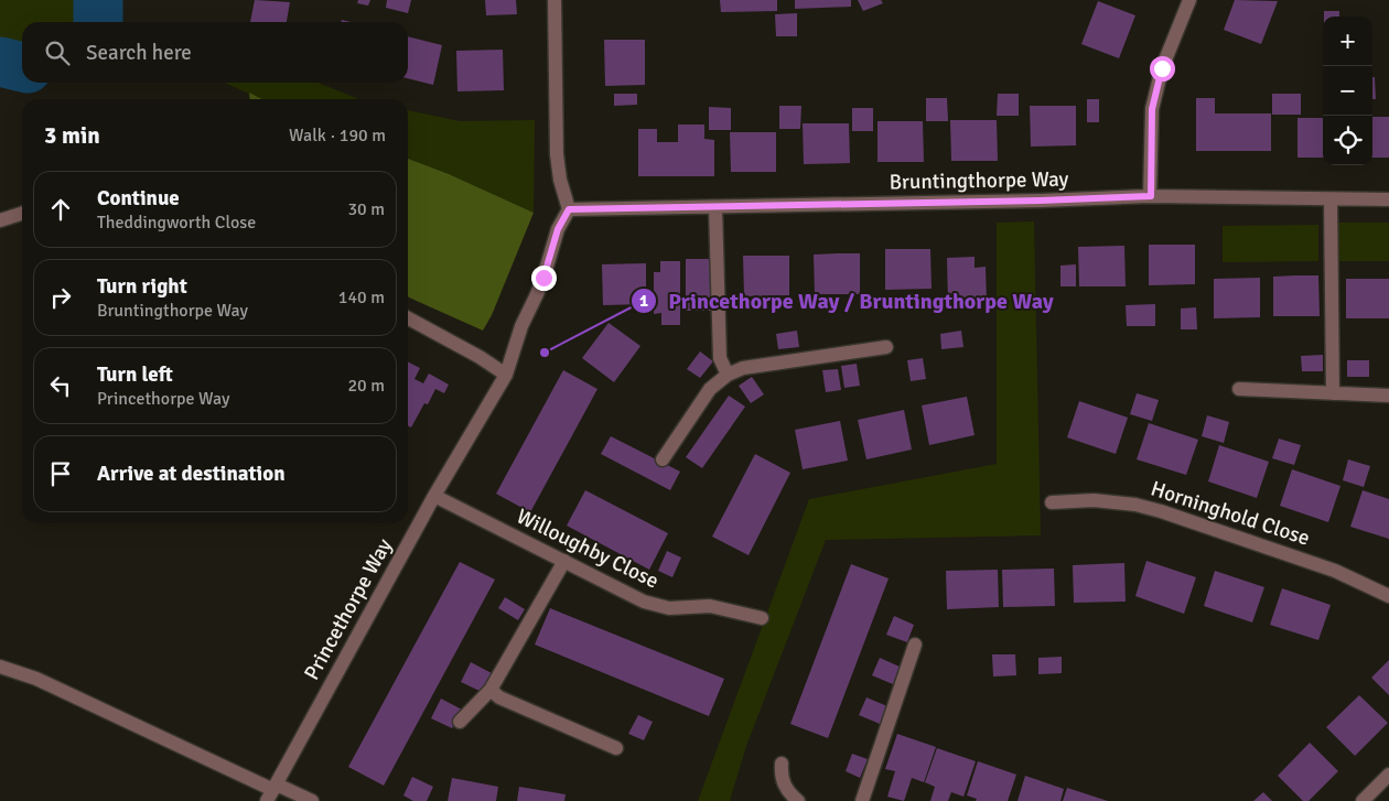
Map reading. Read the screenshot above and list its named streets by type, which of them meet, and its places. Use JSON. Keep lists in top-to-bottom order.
{
  "streets": {
    "street": [
      "Bruntingthorpe Way",
      "Horninghold Close",
      "Willoughby Close",
      "Princethorpe Way"
    ]
  },
  "crossings": [
    ["Bruntingthorpe Way", "Princethorpe Way"],
    ["Willoughby Close", "Princethorpe Way"]
  ],
  "places": ["Princethorpe Way / Bruntingthorpe Way"],
  "page": {
    "map_buttons": ["+", "−"],
    "search": "Search here",
    "heading": ["3 min", "Walk · 190 m"],
    "list": [
      ["Continue", "Theddingworth Close", "30 m"],
      ["Turn right", "Bruntingthorpe Way", "140 m"],
      ["Turn left", "Princethorpe Way", "20 m"],
      "Arrive at destination"
    ]
  }
}
